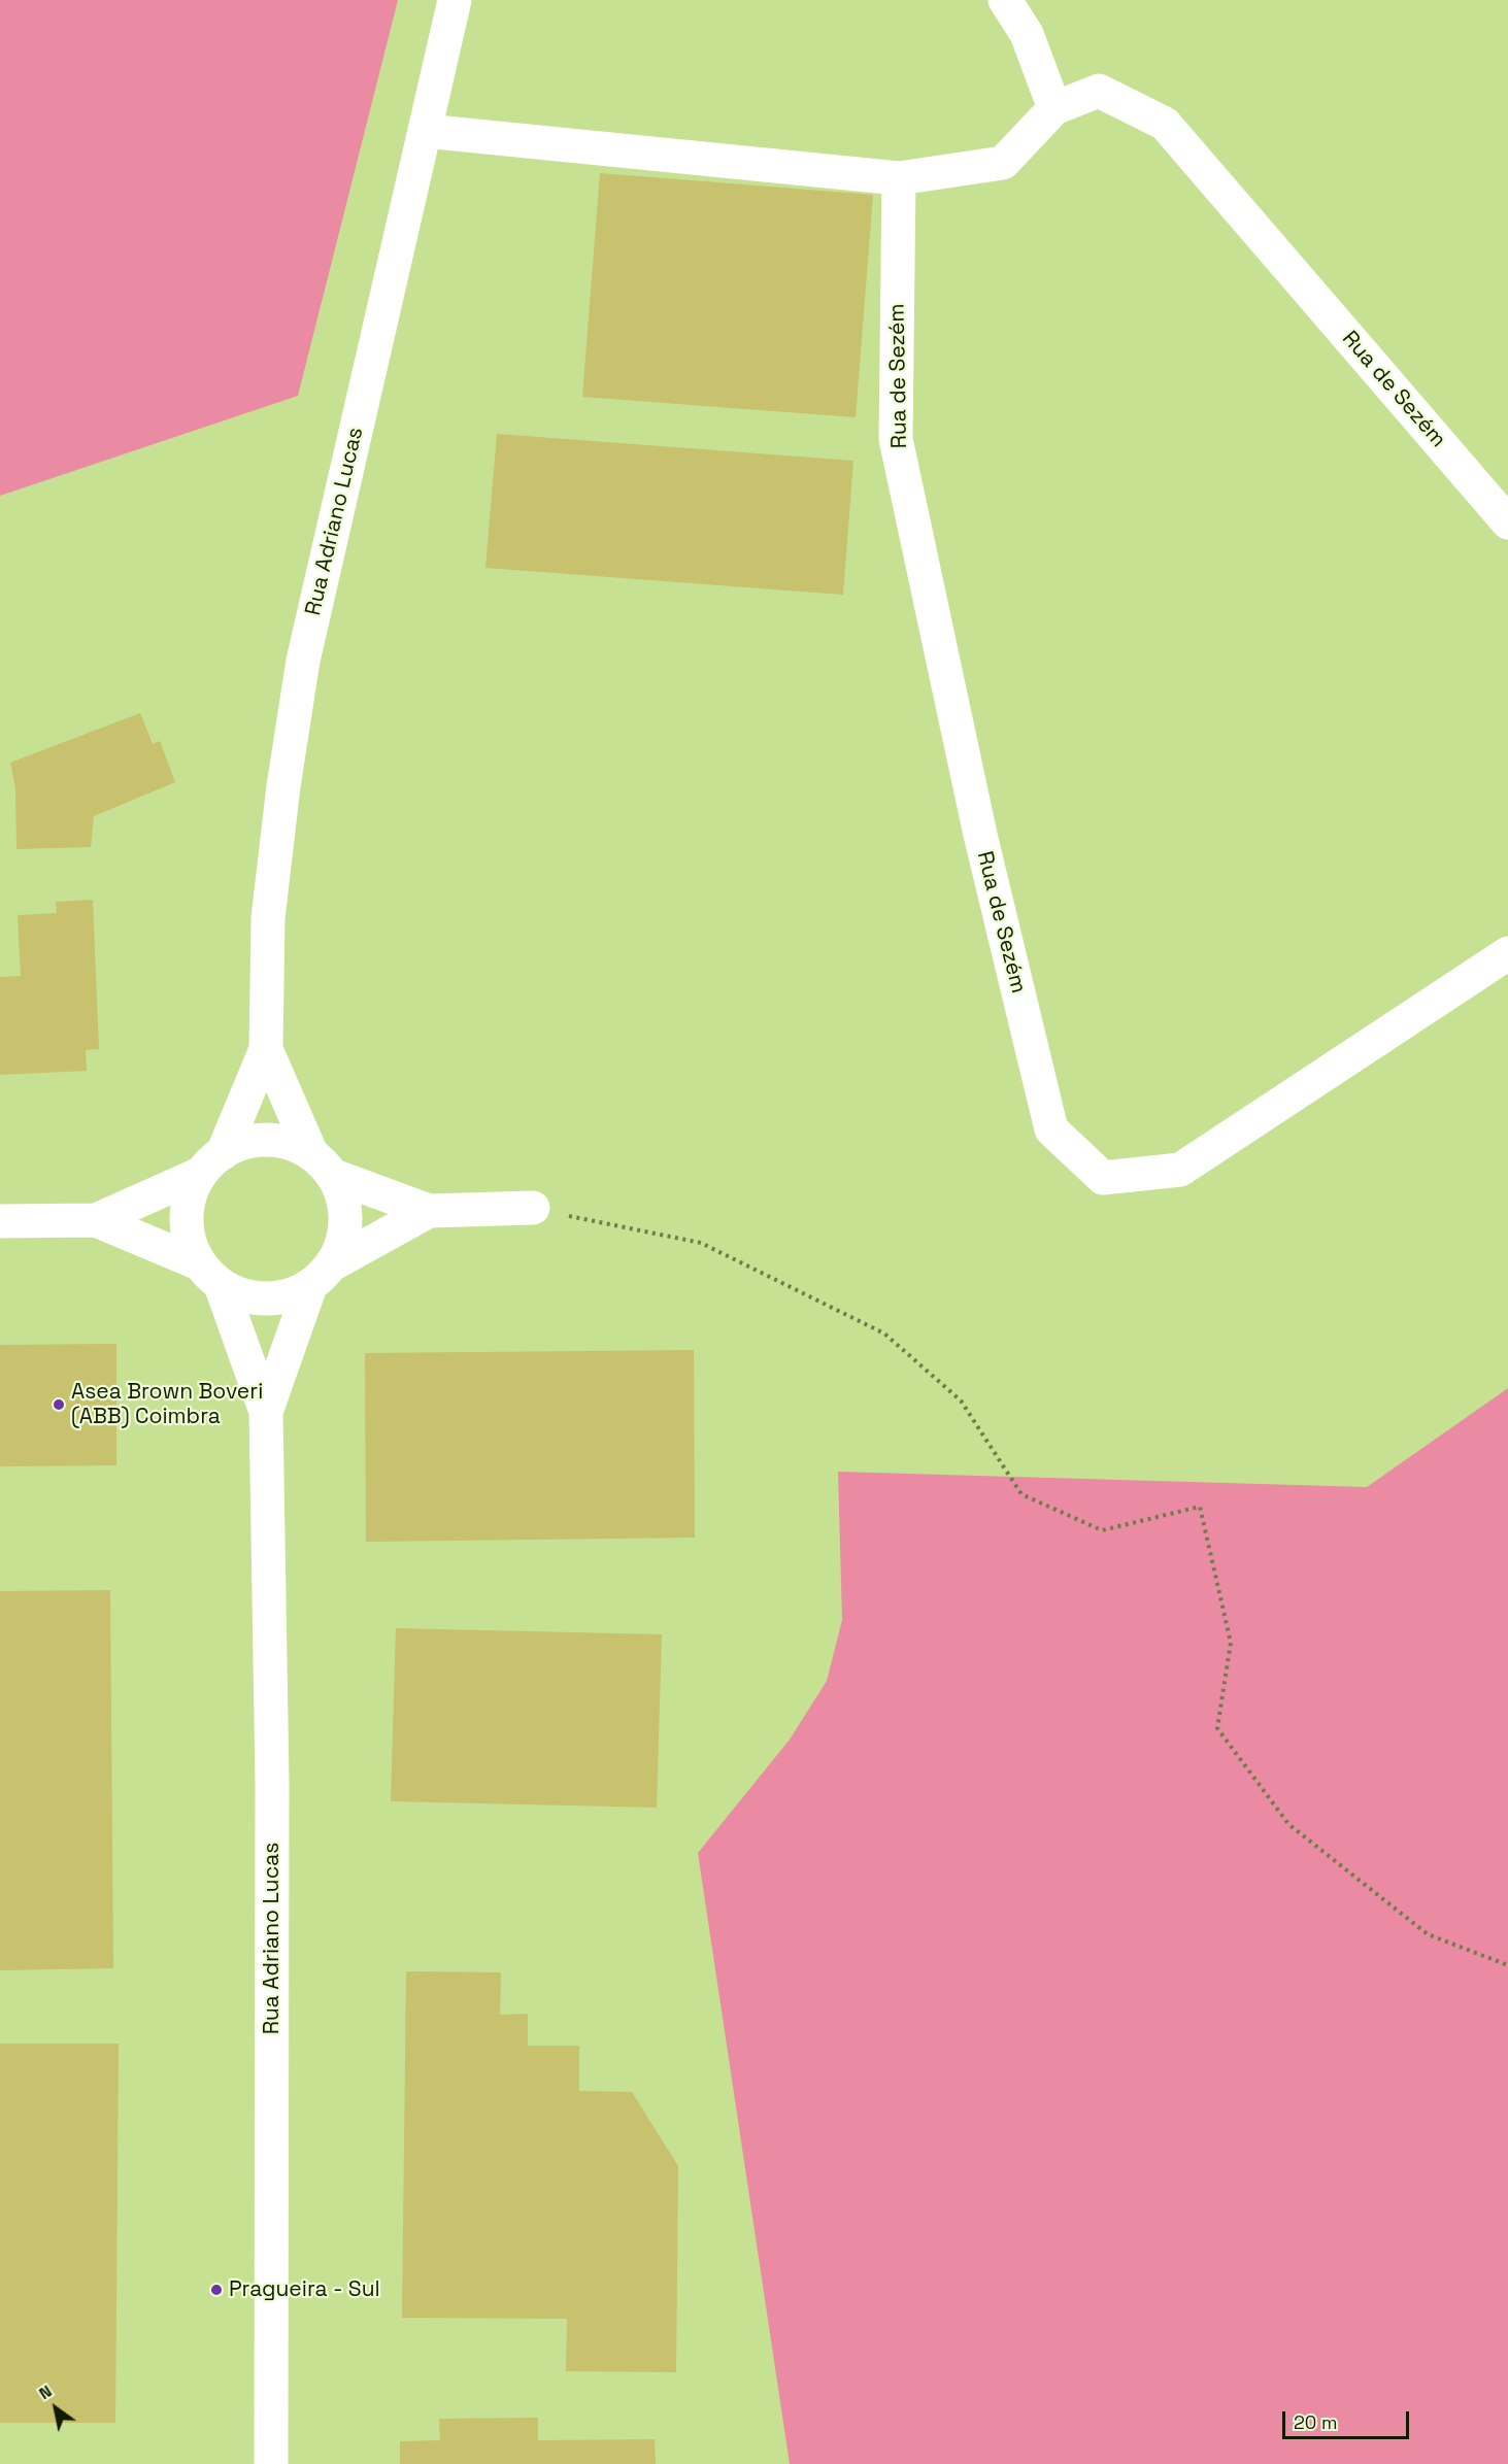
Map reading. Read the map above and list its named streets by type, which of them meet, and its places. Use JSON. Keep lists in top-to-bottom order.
{
  "streets": {
    "street": ["Rua de Sezém", "Rua Adriano Lucas"]
  },
  "places": ["Asea Brown Boveri (ABB) Coimbra", "Pragueira - Sul"],
  "scale_bar": "20 m",
  "north": "top left"
}
